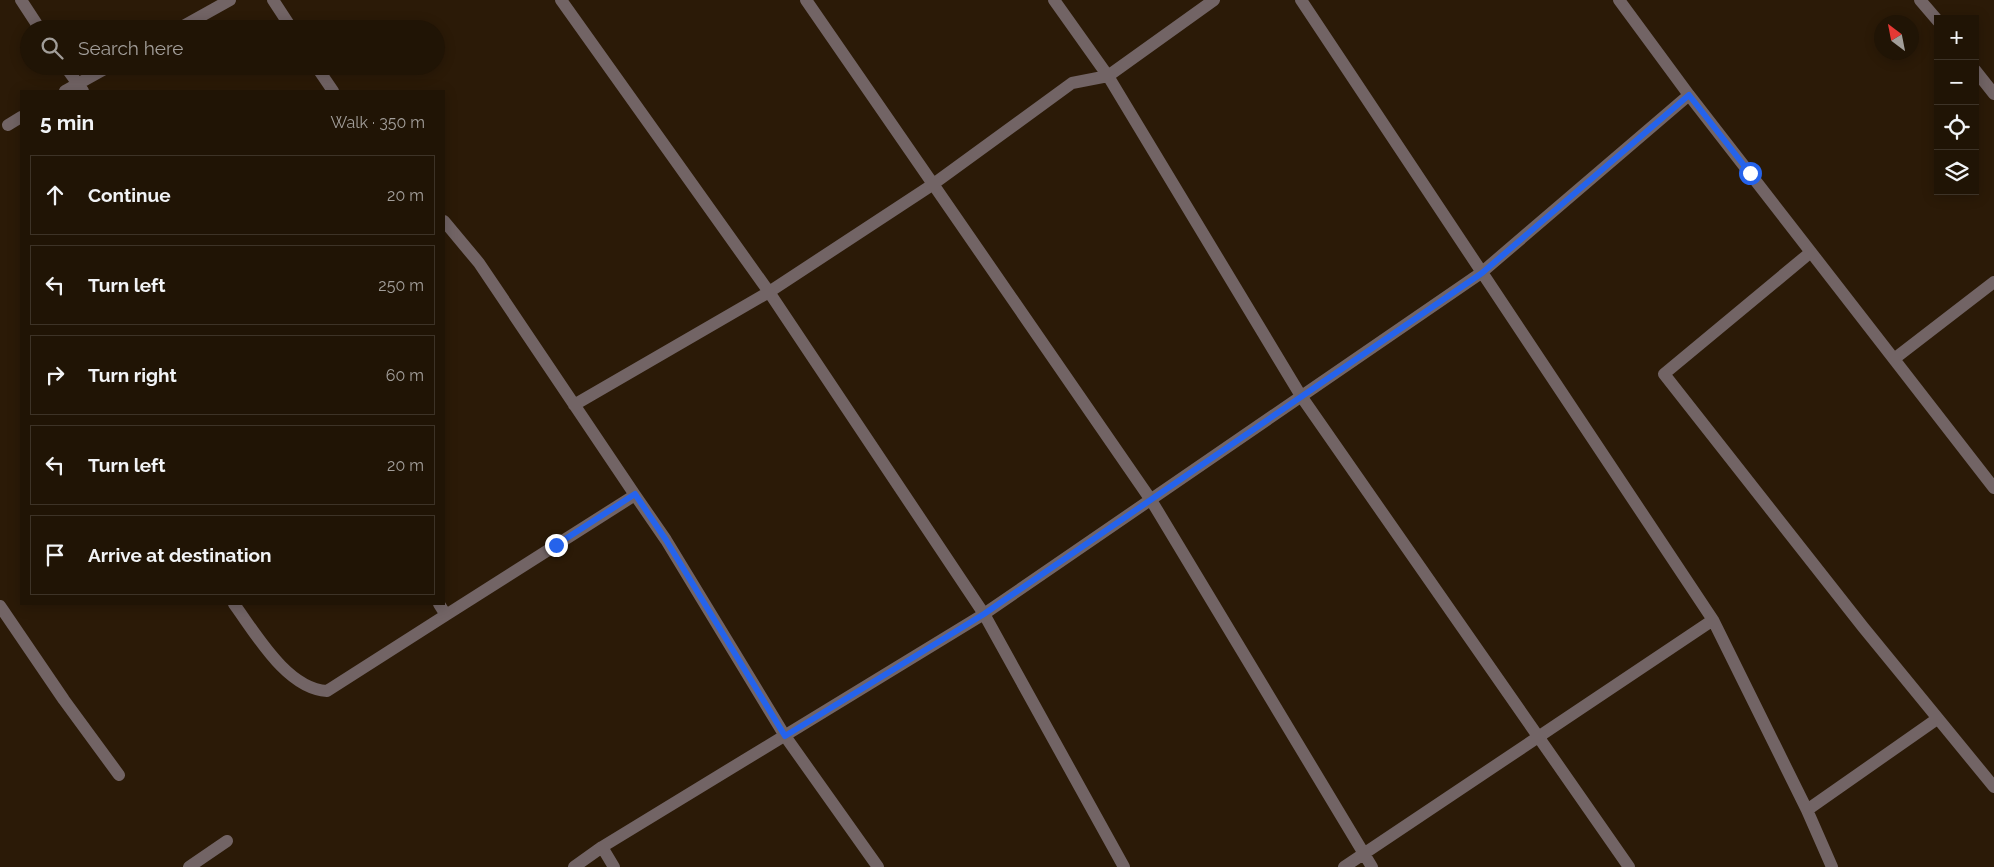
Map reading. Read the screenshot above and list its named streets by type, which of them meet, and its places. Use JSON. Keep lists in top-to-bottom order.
{
  "north": "top left",
  "page": {
    "map_buttons": ["+", "−"],
    "search": "Search here",
    "heading": ["5 min", "Walk · 350 m"],
    "list": [
      ["Continue", "20 m"],
      ["Turn left", "250 m"],
      ["Turn right", "60 m"],
      ["Turn left", "20 m"],
      "Arrive at destination"
    ]
  }
}
